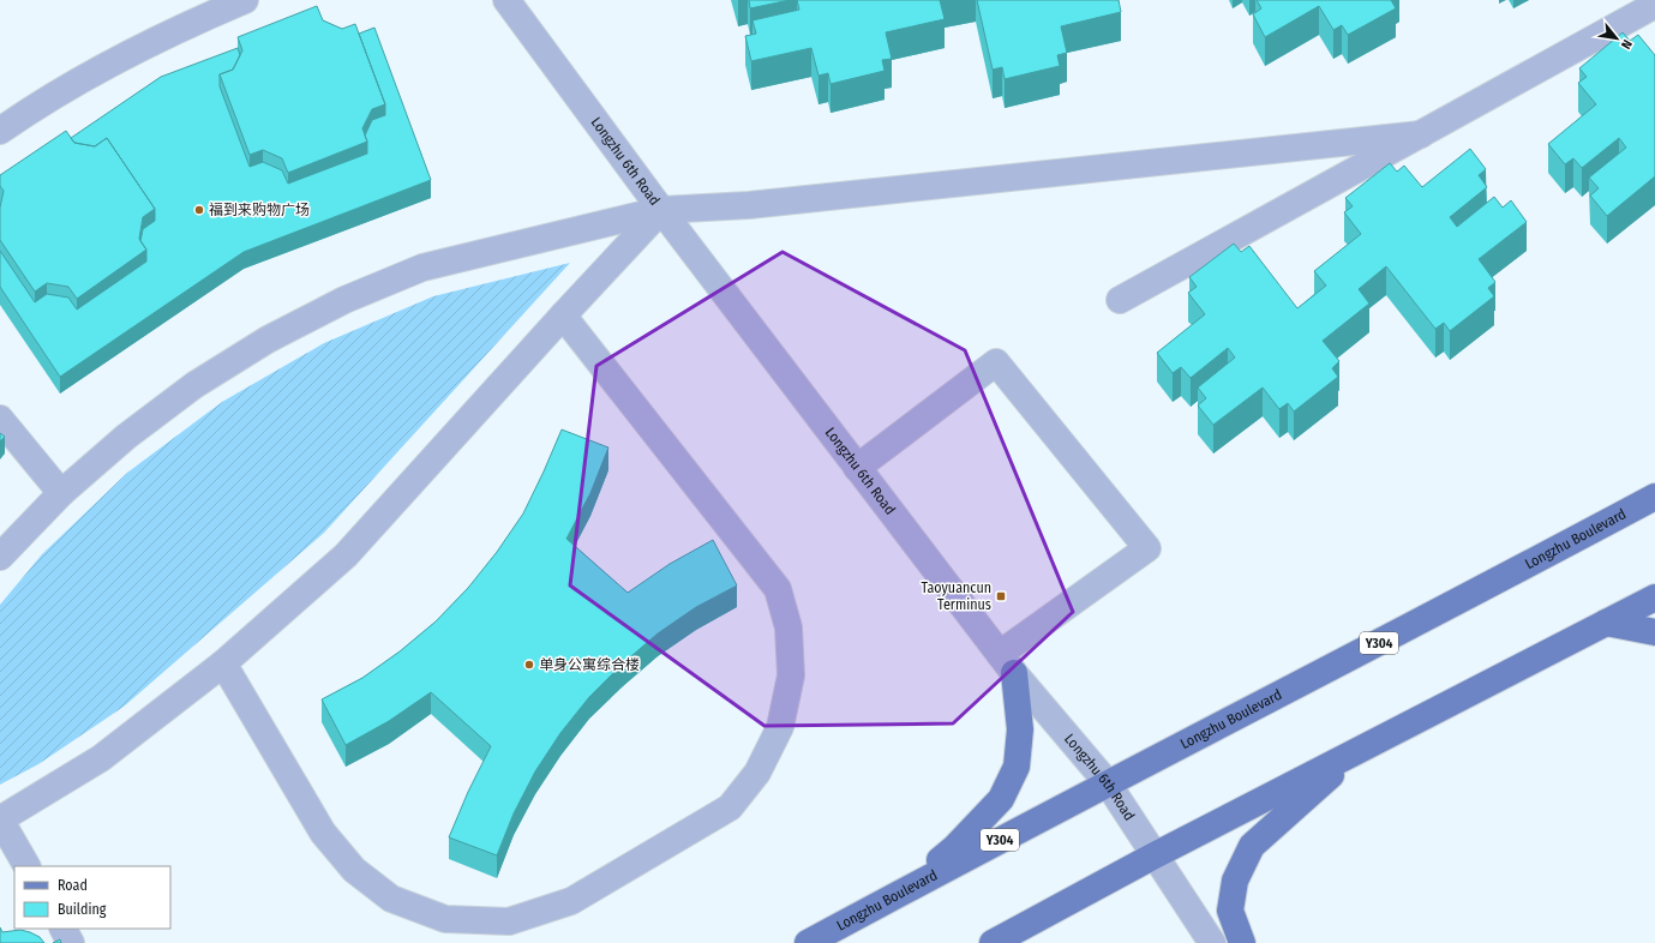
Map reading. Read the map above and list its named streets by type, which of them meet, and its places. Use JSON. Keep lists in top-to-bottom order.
{
  "streets": {
    "main road": ["Longzhu Boulevard", "Y304"],
    "street": ["Longzhu 6th Road"]
  },
  "crossings": [
    ["Longzhu 6th Road", "Longzhu Boulevard"]
  ],
  "places": {
    "other": ["福到来购物广场", "单身公寓综合楼"],
    "transit": ["Taoyuancun Terminus"]
  },
  "legend": ["Road", "Building"],
  "north": "bottom right"
}
